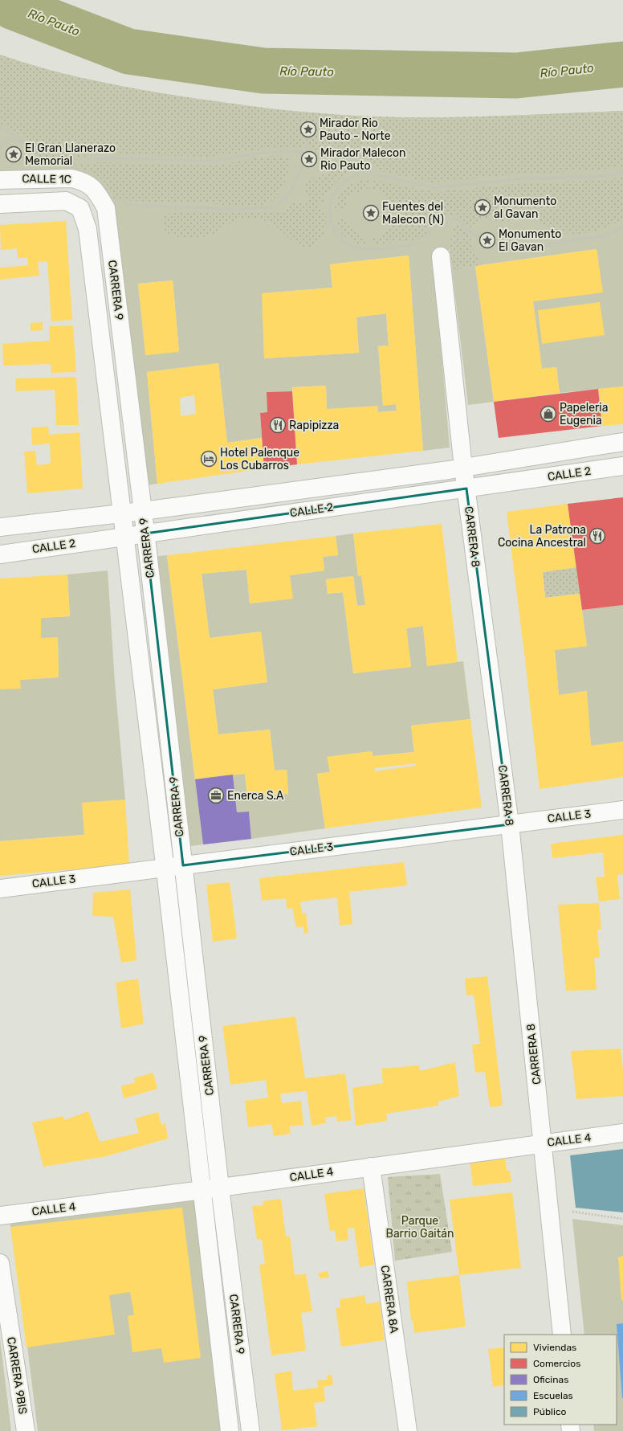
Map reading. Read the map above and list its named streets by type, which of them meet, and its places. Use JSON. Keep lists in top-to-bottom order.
{
  "streets": {
    "street": [
      "CALLE 1C",
      "CARRERA 9",
      "CALLE 2",
      "CARRERA 8",
      "CALLE 3",
      "CALLE 4",
      "CARRERA 8A",
      "CARRERA 9BIS"
    ]
  },
  "crossings": [
    ["CALLE 1C", "CARRERA 9"],
    ["CARRERA 9", "CALLE 2"],
    ["CARRERA 9", "CALLE 3"],
    ["CARRERA 9", "CALLE 4"],
    ["CALLE 2", "CARRERA 8"],
    ["CARRERA 8", "CALLE 3"],
    ["CARRERA 8", "CALLE 4"],
    ["CALLE 4", "CARRERA 8A"]
  ],
  "water": ["Río Pauto"],
  "parks": ["Parque Barrio Gaitán"],
  "places": {
    "place": [
      "Mirador Rio Pauto - Norte",
      "El Gran Llanerazo Memorial",
      "Mirador Malecon Rio Pauto",
      "Monumento al Gavan",
      "Fuentes del Malecon (N)",
      "Monumento El Gavan"
    ],
    "shop": ["Papeleria Eugenia"],
    "restaurant": ["Rapipizza", "La Patrona Cocina Ancestral"],
    "hotel": ["Hotel Palenque Los Cubarros"],
    "office": ["Enerca S.A"]
  },
  "legend": [
    "Viviendas",
    "Comercios",
    "Oficinas",
    "Escuelas",
    "Público"
  ]
}
